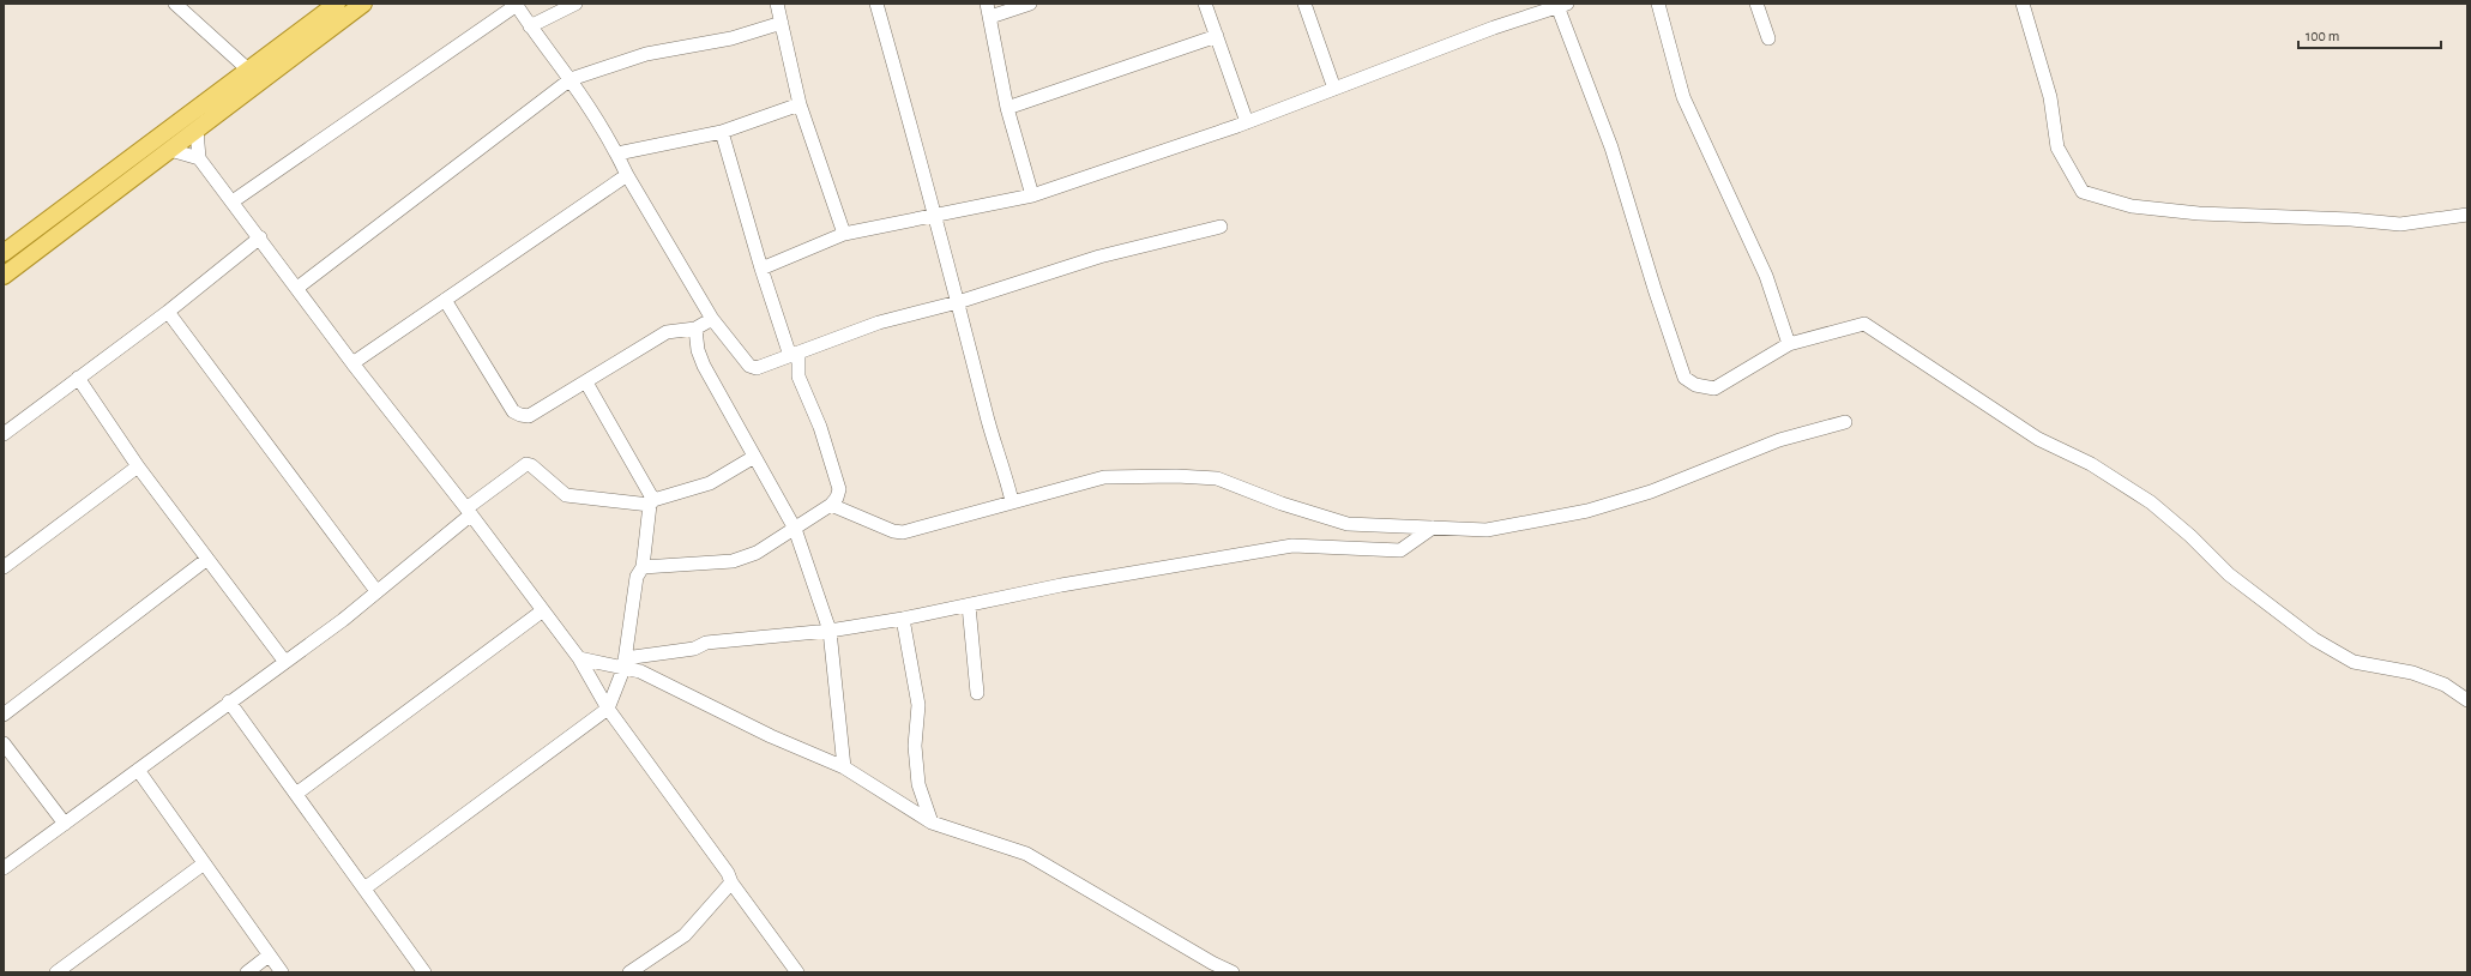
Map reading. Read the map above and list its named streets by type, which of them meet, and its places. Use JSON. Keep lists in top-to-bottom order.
{
  "scale_bar": "100 m"
}
